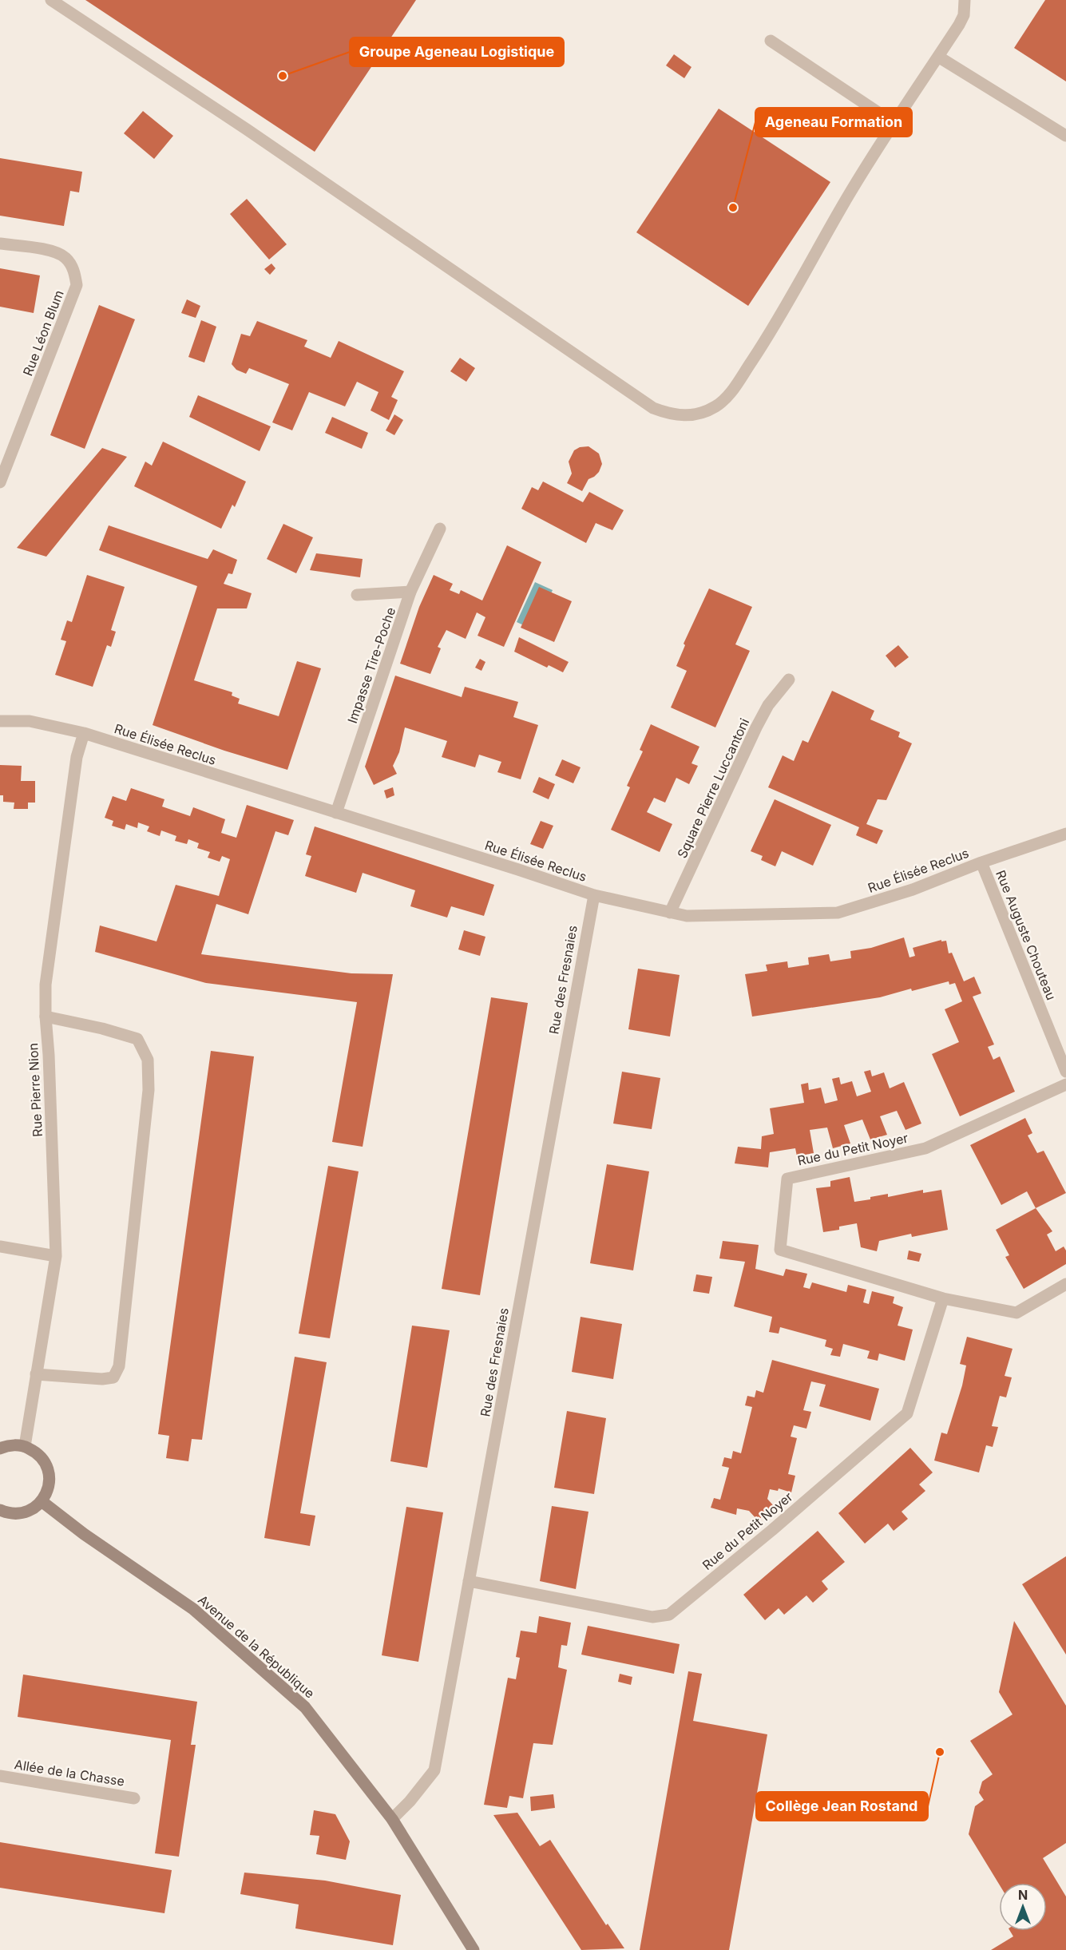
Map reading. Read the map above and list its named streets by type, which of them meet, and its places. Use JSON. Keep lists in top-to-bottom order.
{
  "streets": {
    "street": [
      "Rue Léon Blum",
      "Impasse Tire-Poche",
      "Rue Élisée Reclus",
      "Square Pierre Luccantoni",
      "Rue Auguste Chouteau",
      "Rue des Fresnaies",
      "Rue Pierre Nion",
      "Rue du Petit Noyer",
      "Avenue de la République",
      "Allée de la Chasse"
    ]
  },
  "crossings": [
    ["Impasse Tire-Poche", "Rue Élisée Reclus"],
    ["Rue Élisée Reclus", "Square Pierre Luccantoni"],
    ["Rue Élisée Reclus", "Rue Auguste Chouteau"],
    ["Rue Élisée Reclus", "Rue des Fresnaies"],
    ["Rue Élisée Reclus", "Rue Pierre Nion"],
    ["Rue des Fresnaies", "Rue du Petit Noyer"],
    ["Rue des Fresnaies", "Avenue de la République"]
  ],
  "places": ["Groupe Ageneau Logistique", "Ageneau Formation", "Collège Jean Rostand"],
  "north": "top"
}
